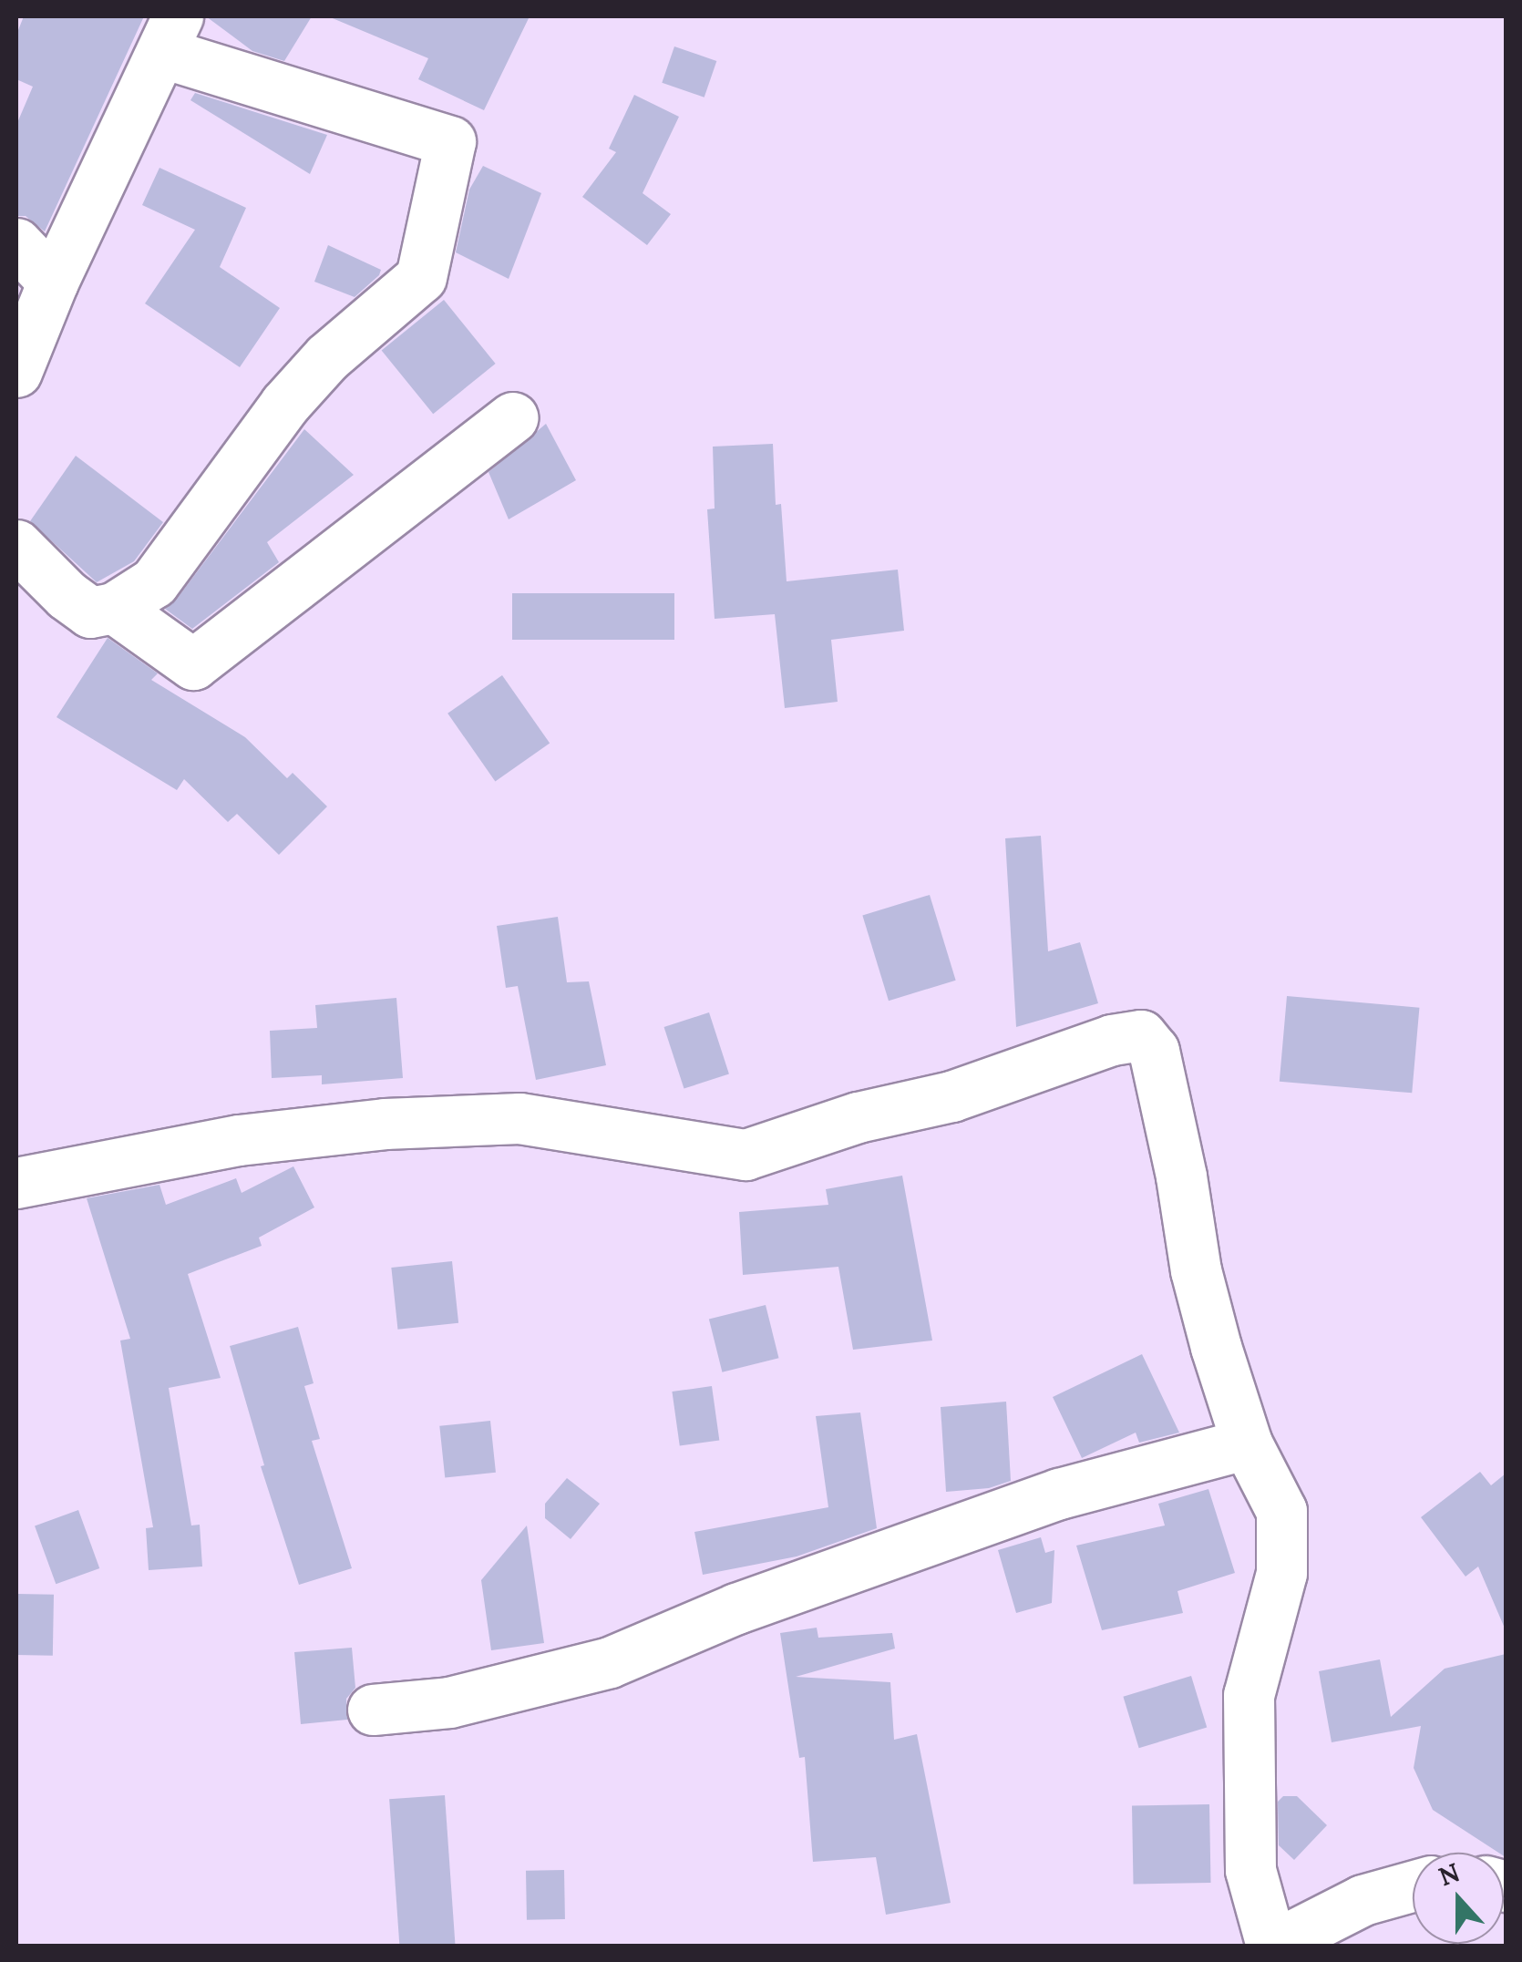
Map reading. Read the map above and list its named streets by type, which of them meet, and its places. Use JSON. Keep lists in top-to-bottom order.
{
  "north": "top"
}
